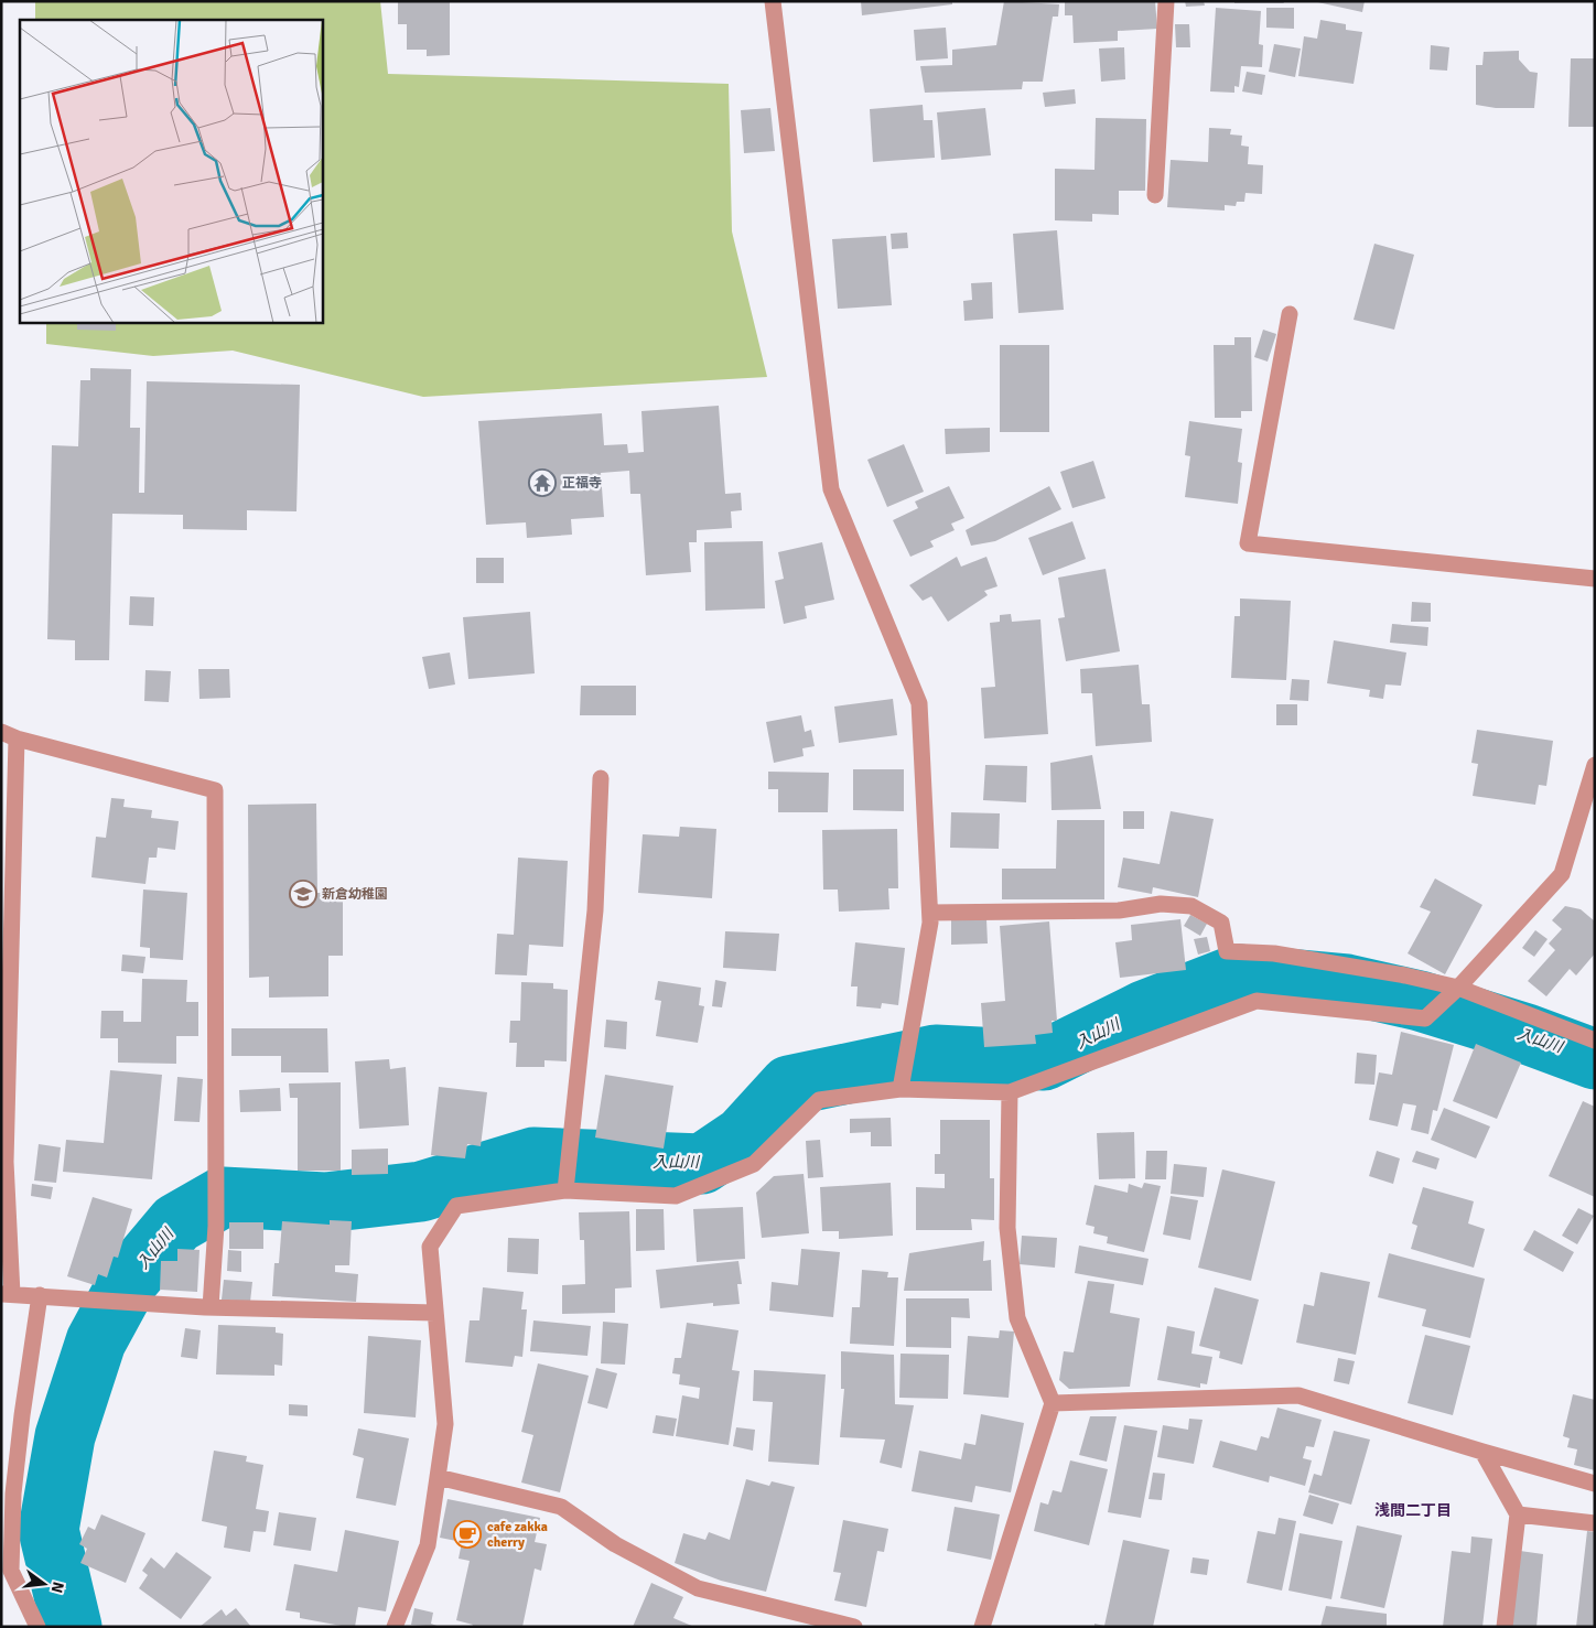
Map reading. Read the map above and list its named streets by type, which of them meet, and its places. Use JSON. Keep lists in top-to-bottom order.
{
  "districts": ["浅間二丁目"],
  "water": ["入山川"],
  "places": {
    "temple": ["正福寺"],
    "school or university": ["新倉幼稚園"],
    "cafe": ["cafe zakka cherry"]
  },
  "north": "right"
}
